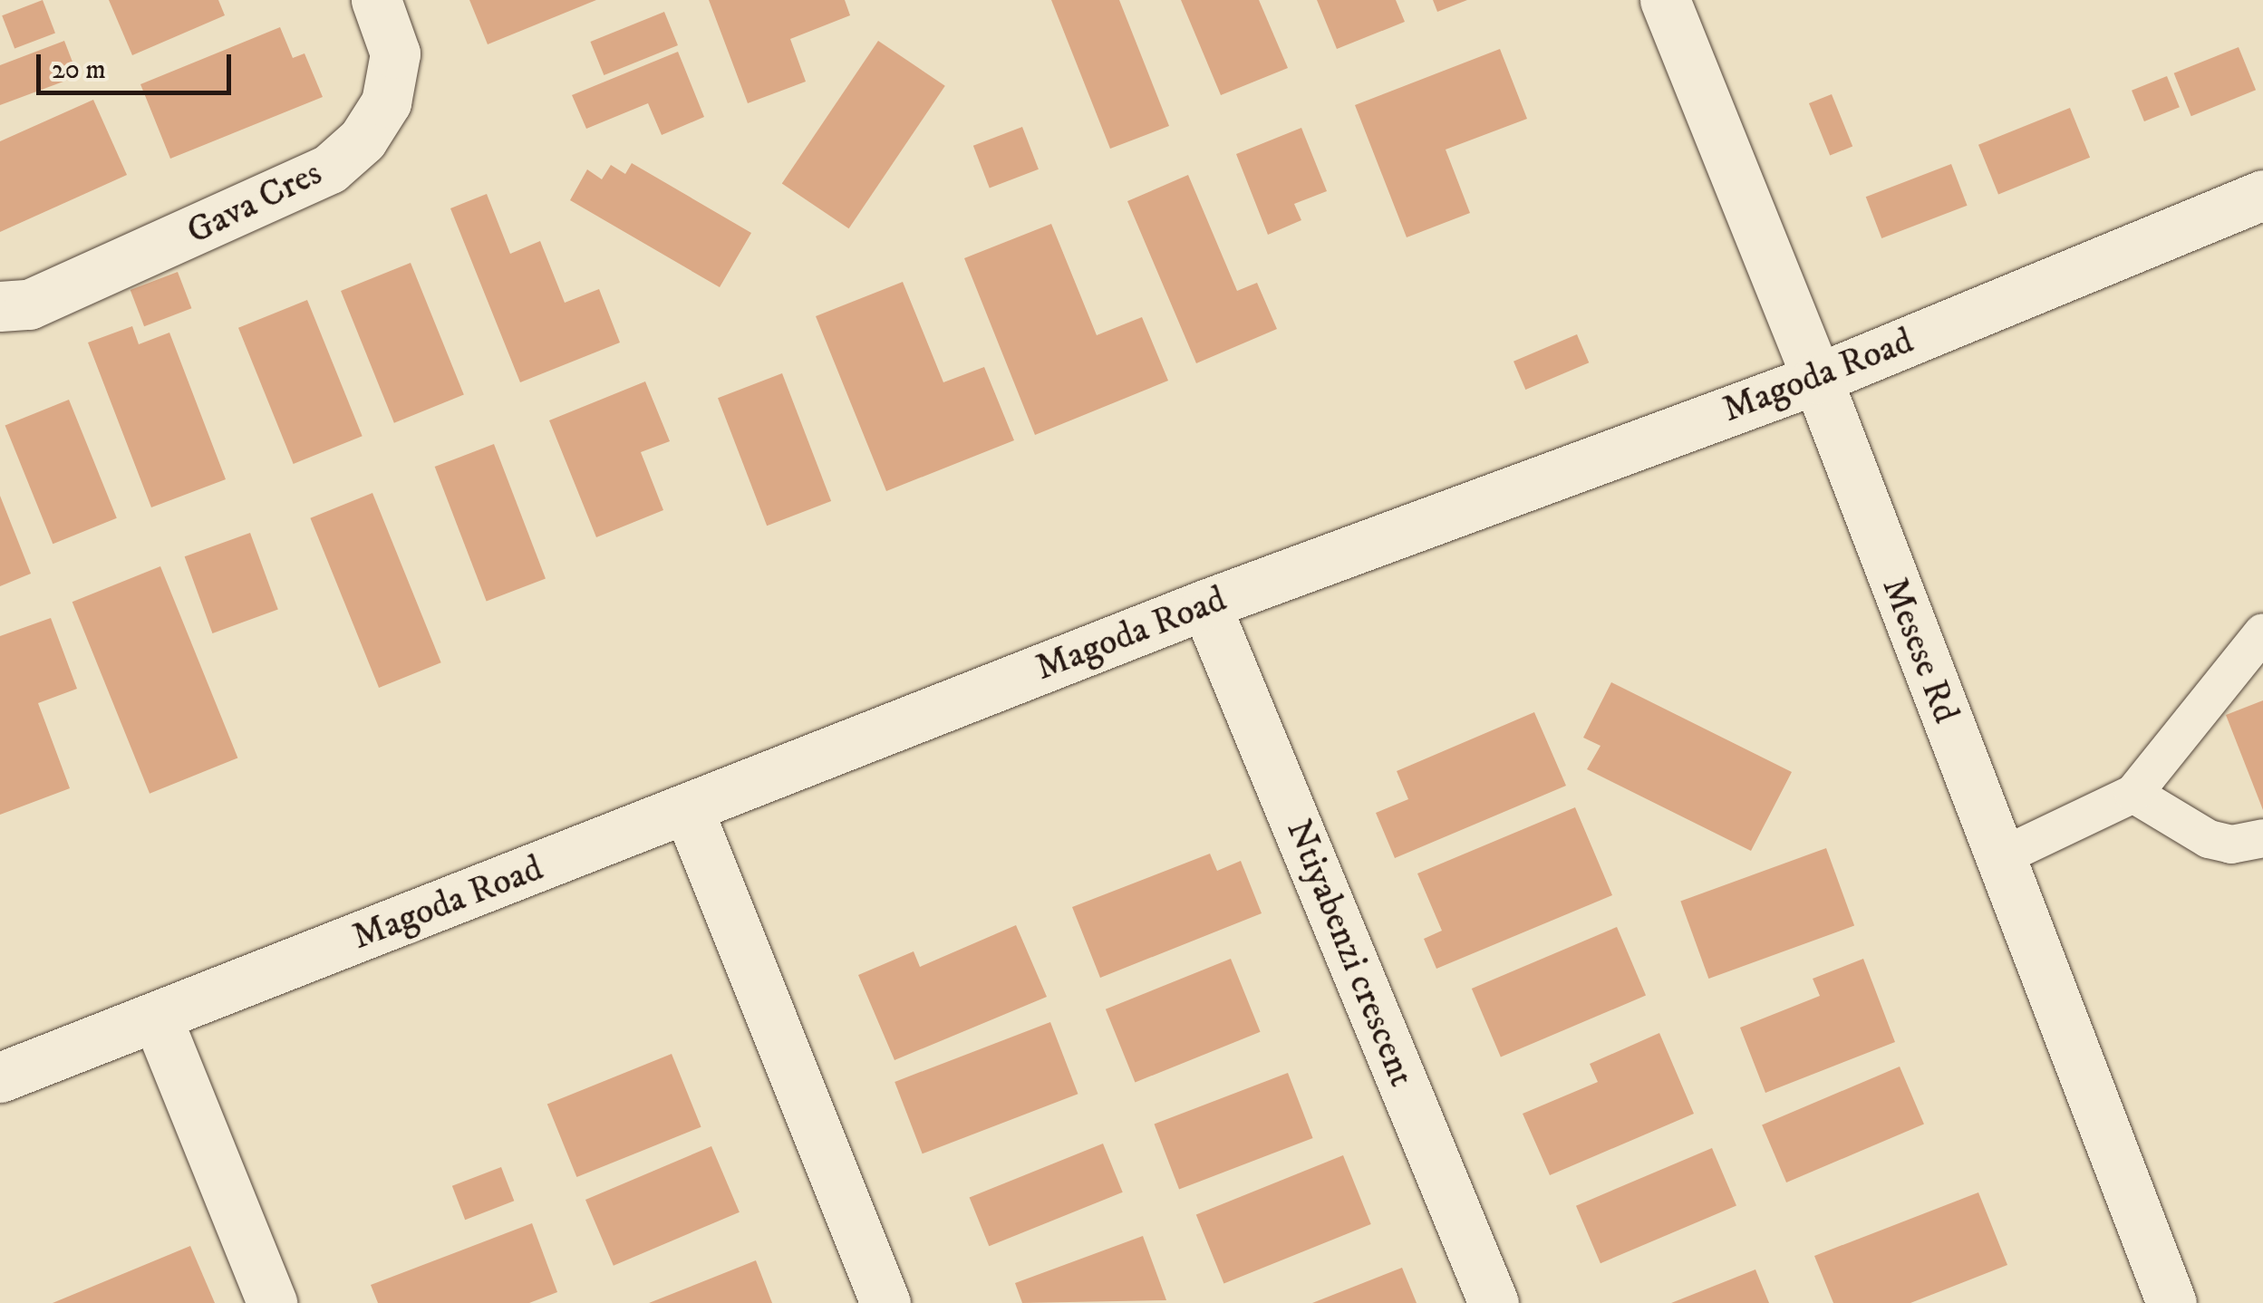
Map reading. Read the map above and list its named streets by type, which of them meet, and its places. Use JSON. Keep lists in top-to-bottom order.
{
  "streets": {
    "street": [
      "Gava Cres",
      "Magoda Road",
      "Mesese Rd",
      "Ntiyabenzi crescent"
    ]
  },
  "crossings": [
    ["Magoda Road", "Mesese Rd"],
    ["Magoda Road", "Ntiyabenzi crescent"]
  ],
  "scale_bar": "20 m"
}
